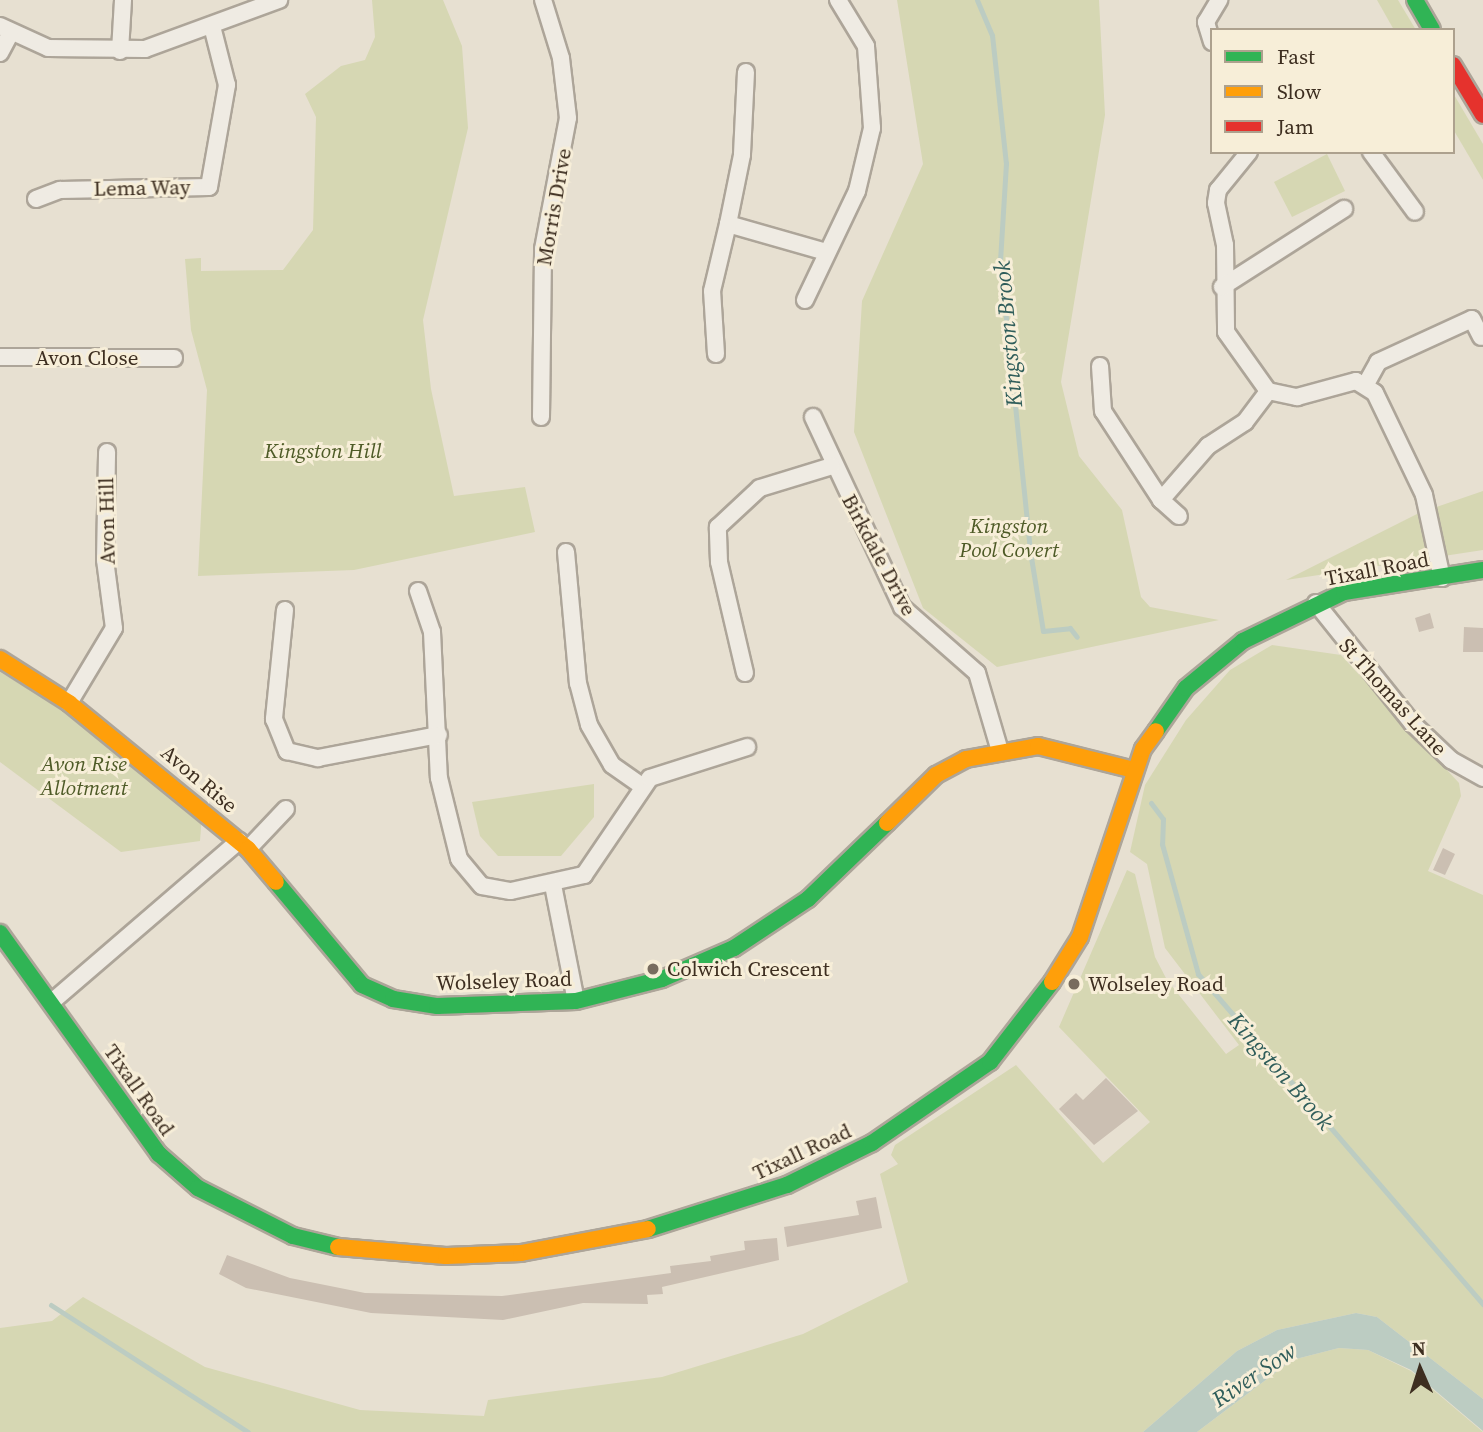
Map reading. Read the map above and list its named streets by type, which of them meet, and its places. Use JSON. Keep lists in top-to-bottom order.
{
  "streets": {
    "street": [
      "Lema Way",
      "Morris Drive",
      "Avon Close",
      "Avon Hill",
      "Birkdale Drive",
      "Tixall Road",
      "St Thomas Lane",
      "Avon Rise",
      "Wolseley Road"
    ]
  },
  "crossings": [
    ["Avon Hill", "Avon Rise"],
    ["Birkdale Drive", "Wolseley Road"],
    ["Tixall Road", "St Thomas Lane"],
    ["Tixall Road", "Avon Rise"],
    ["Tixall Road", "Wolseley Road"],
    ["Avon Rise", "Wolseley Road"]
  ],
  "water": ["Kingston Brook", "River Sow"],
  "parks": ["Kingston Hill", "Kingston Pool Covert", "Avon Rise Allotment"],
  "places": ["Colwich Crescent", "Wolseley Road"],
  "legend": ["Fast", "Slow", "Jam"],
  "north": "top"
}
